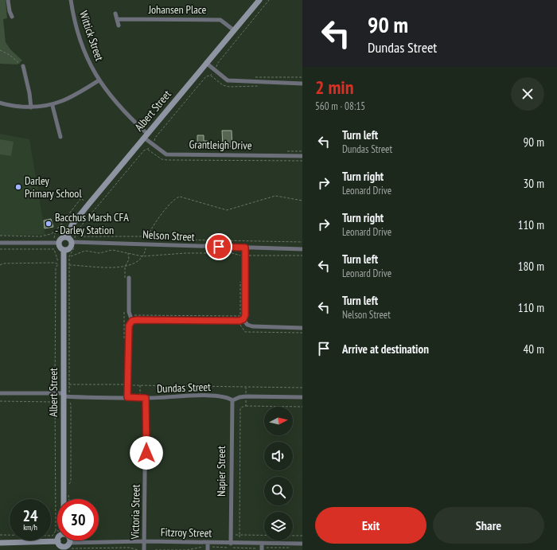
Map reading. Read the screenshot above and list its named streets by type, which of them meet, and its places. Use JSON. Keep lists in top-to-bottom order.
{
  "streets": {
    "street": [
      "Johansen Place",
      "Wittick Street",
      "Albert Street",
      "Grantleigh Drive",
      "Nelson Street",
      "Dundas Street",
      "Napier Street",
      "Victoria Street",
      "Fitzroy Street"
    ]
  },
  "crossings": [
    ["Johansen Place", "Albert Street"],
    ["Wittick Street", "Albert Street"],
    ["Wittick Street", "Grantleigh Drive"],
    ["Albert Street", "Grantleigh Drive"],
    ["Albert Street", "Nelson Street"],
    ["Albert Street", "Dundas Street"],
    ["Dundas Street", "Napier Street"],
    ["Dundas Street", "Victoria Street"],
    ["Napier Street", "Fitzroy Street"],
    ["Victoria Street", "Fitzroy Street"]
  ],
  "places": ["Darley Primary School", "Bacchus Marsh CFA - Darley Station"],
  "north": "right",
  "page": {
    "turn": ["90 m", "Dundas Street"],
    "heading": ["2 min", "560 m · 08:15"],
    "list": [
      {
        "name": "Turn left",
        "note": "Dundas Street",
        "value": "90 m"
      },
      {
        "name": "Turn right",
        "note": "Leonard Drive",
        "value": "30 m"
      },
      {
        "name": "Turn right",
        "note": "Leonard Drive",
        "value": "110 m"
      },
      {
        "name": "Turn left",
        "note": "Leonard Drive",
        "value": "180 m"
      },
      {
        "name": "Turn left",
        "note": "Nelson Street",
        "value": "110 m"
      },
      {
        "name": "Arrive at destination",
        "value": "40 m"
      }
    ],
    "speed": "24 km/h",
    "limit": "30",
    "buttons": ["Exit", "Share"]
  }
}
